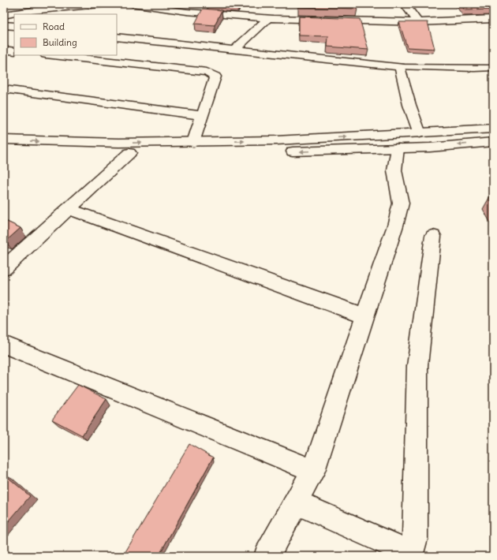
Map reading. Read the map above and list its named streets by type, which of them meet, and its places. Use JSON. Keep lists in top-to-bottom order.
{
  "legend": ["Road", "Building"]
}
